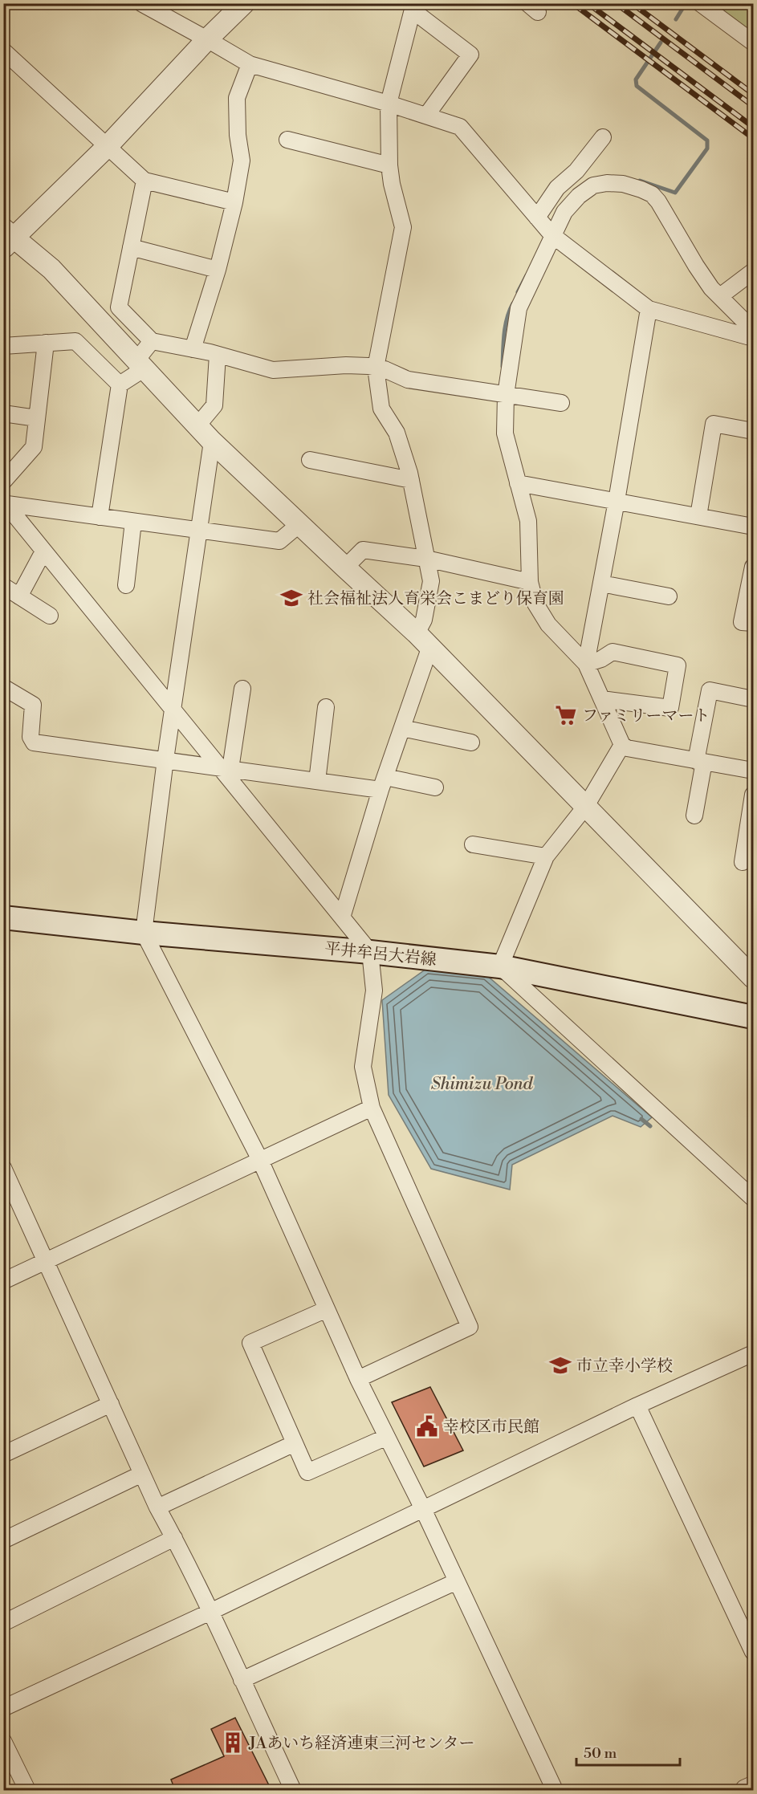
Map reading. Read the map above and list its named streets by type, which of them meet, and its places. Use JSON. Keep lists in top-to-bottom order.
{
  "streets": {
    "main road": ["平井牟呂大岩線"]
  },
  "water": ["Shimizu Pond"],
  "places": {
    "school or university": ["社会福祉法人育栄会こまどり保育園", "市立幸小学校"],
    "supermarket": ["ファミリーマート"],
    "public building": ["幸校区市民館"],
    "building": ["JAあいち経済連東三河センター"]
  },
  "scale_bar": "50 m"
}
